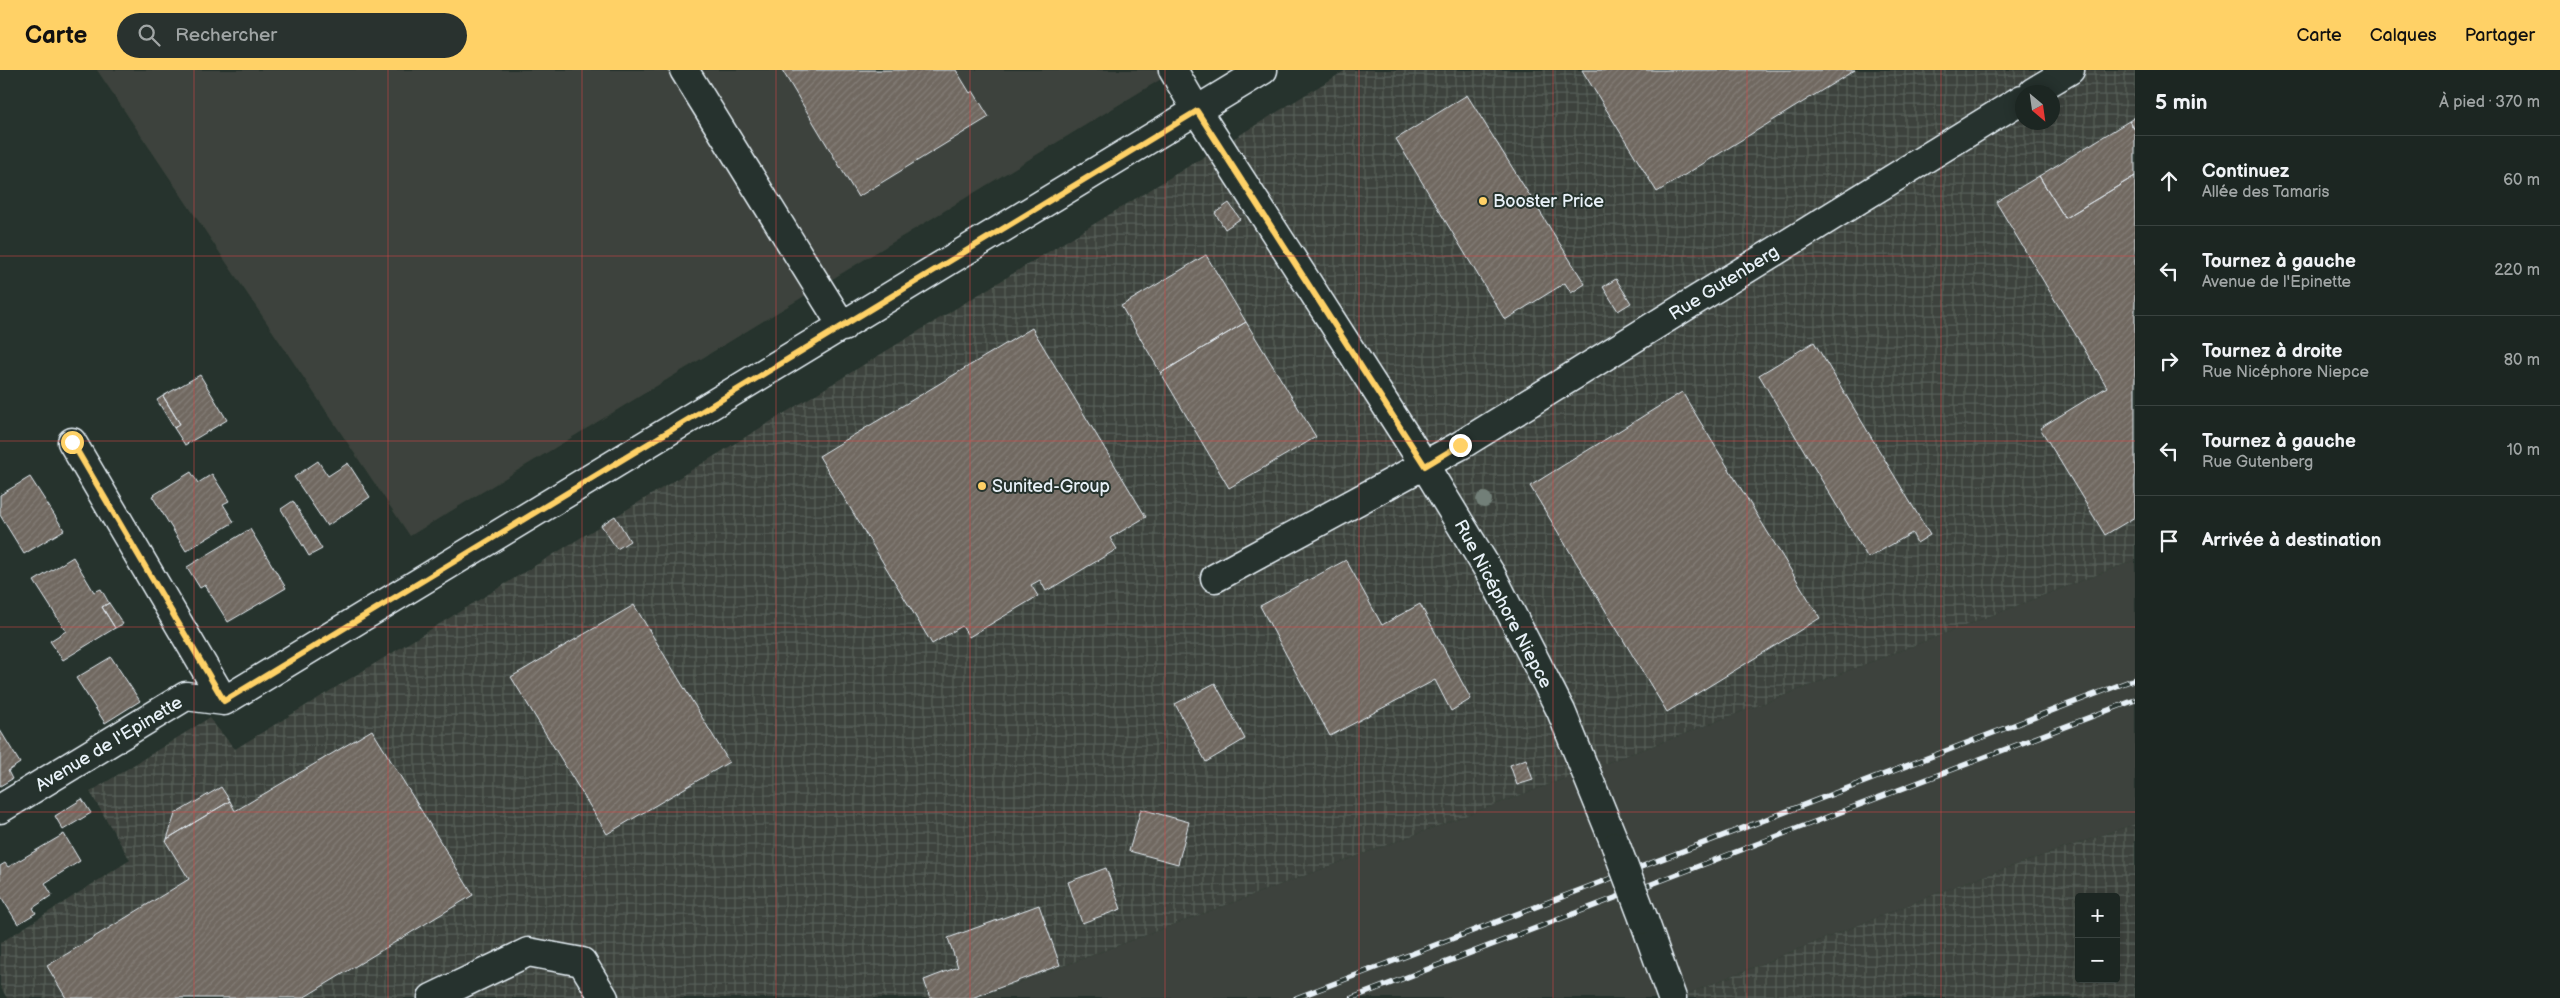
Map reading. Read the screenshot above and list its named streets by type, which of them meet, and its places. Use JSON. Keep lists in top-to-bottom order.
{
  "streets": {
    "street": ["Rue Gutenberg", "Rue Nicéphore Niepce", "Avenue de l'Epinette"]
  },
  "crossings": [
    ["Rue Gutenberg", "Rue Nicéphore Niepce"]
  ],
  "places": ["Booster Price", "Sunited-Group"],
  "north": "bottom right",
  "page": {
    "header": "Carte",
    "search": "Rechercher",
    "nav": ["Carte", "Calques", "Partager"],
    "heading": ["5 min", "À pied · 370 m"],
    "list": [
      ["Continuez", "Allée des Tamaris", "60 m"],
      ["Tournez à gauche", "Avenue de l'Epinette", "220 m"],
      ["Tournez à droite", "Rue Nicéphore Niepce", "80 m"],
      ["Tournez à gauche", "Rue Gutenberg", "10 m"],
      "Arrivée à destination"
    ],
    "map_buttons": ["+", "−"]
  }
}
